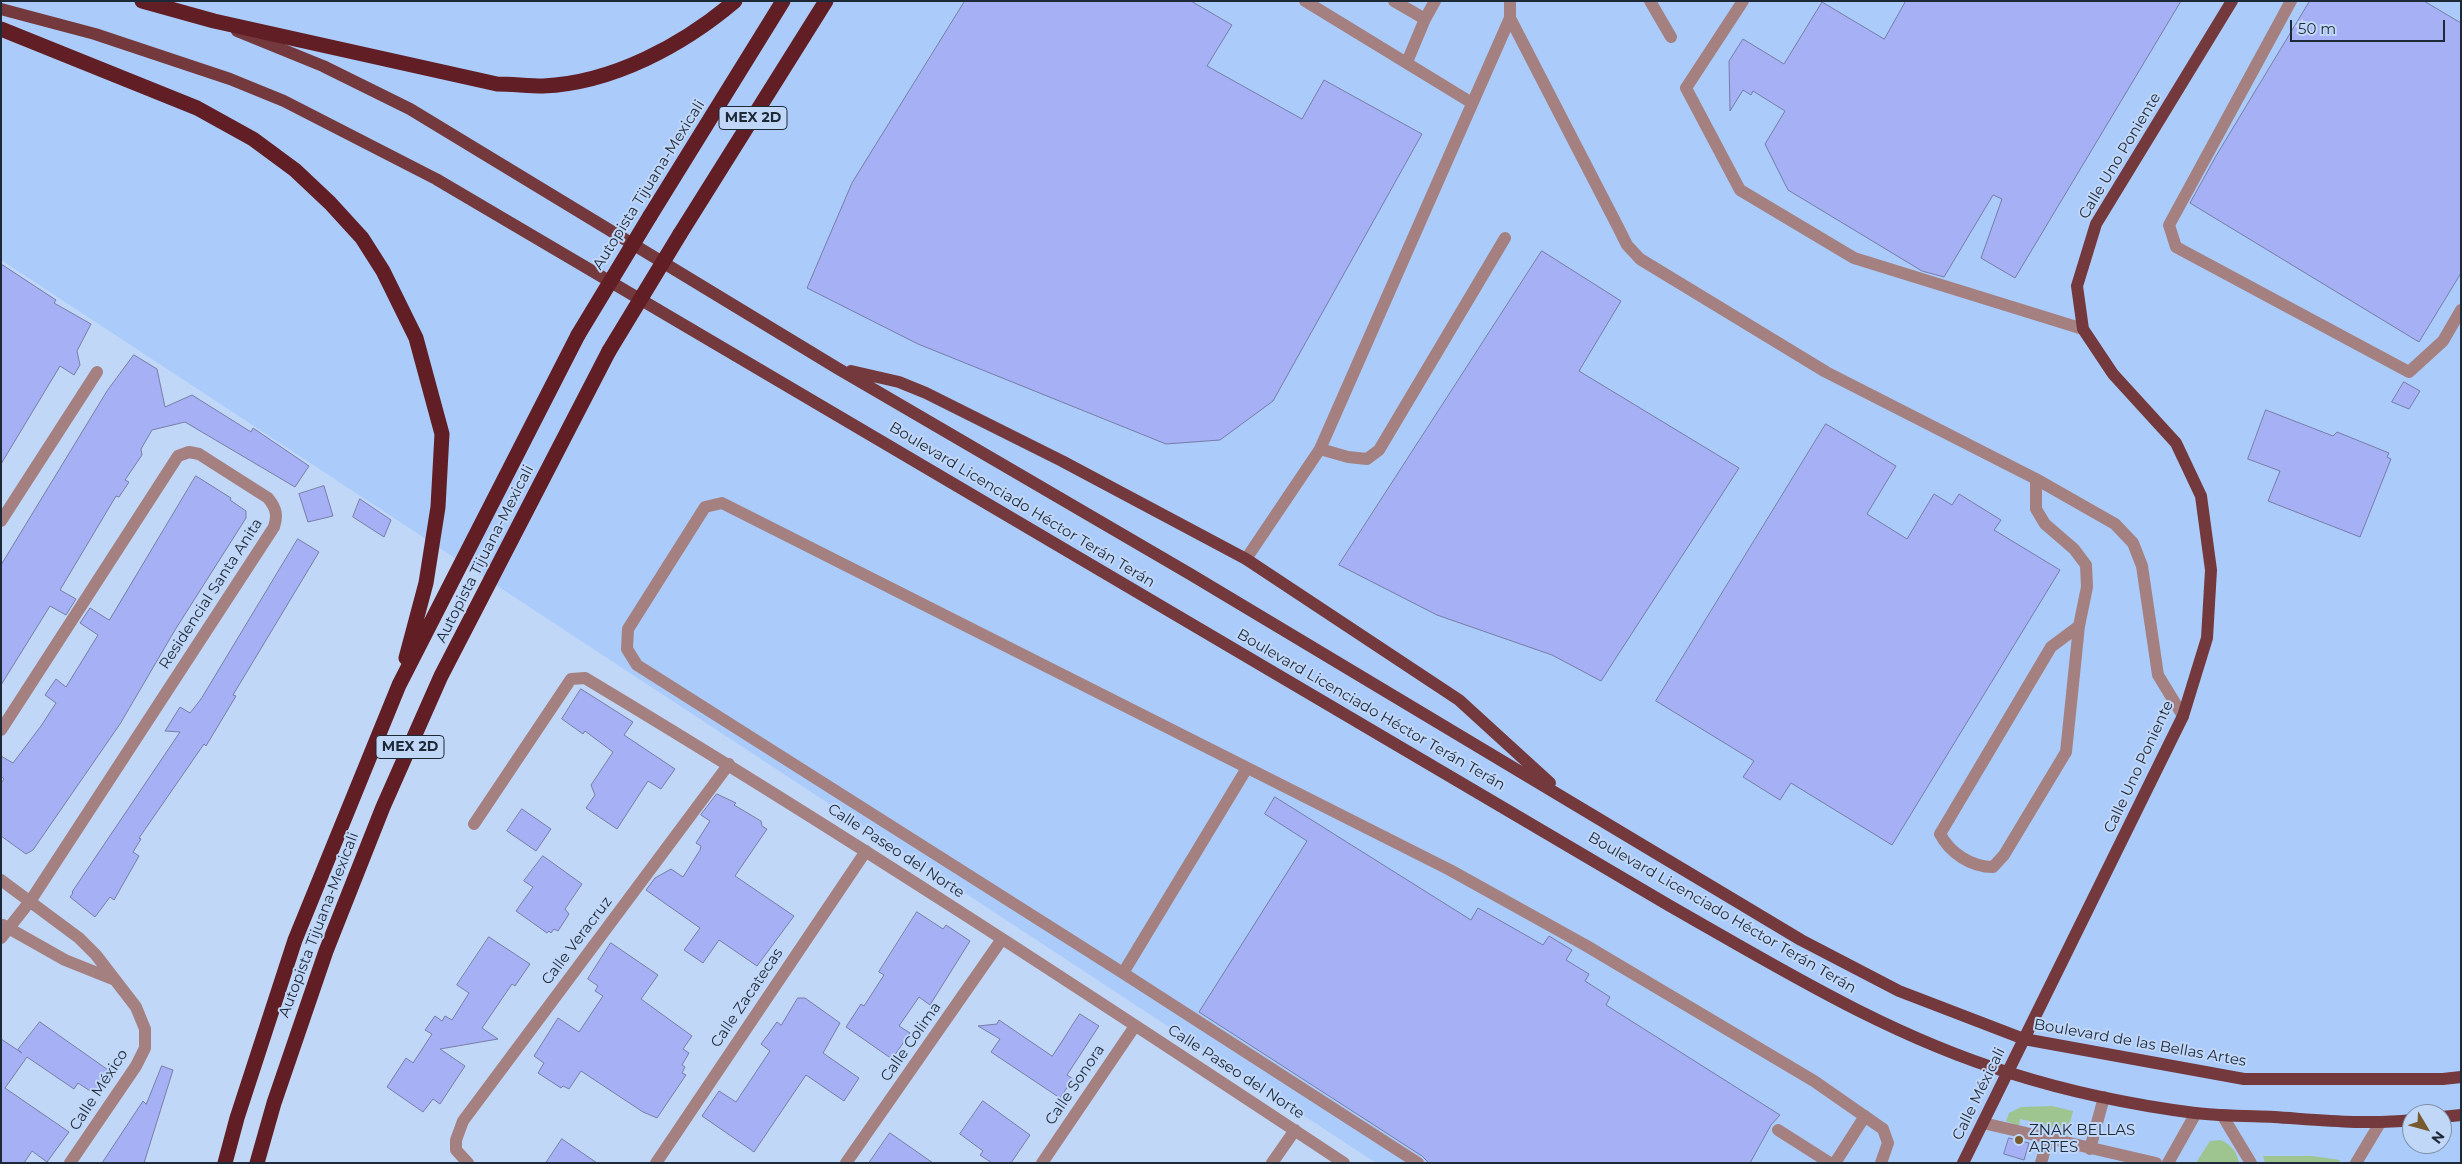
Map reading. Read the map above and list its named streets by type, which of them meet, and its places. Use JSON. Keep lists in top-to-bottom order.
{
  "streets": {
    "highway": ["MEX 2D", "Autopista Tijuana-Mexicali", "Boulevard Licenciado Héctor Terán Terán"],
    "main road": ["Calle Uno Poniente", "Boulevard de las Bellas Artes", "Calle Méxicali"],
    "street": [
      "Residencial Santa Anita",
      "Calle Paseo del Norte",
      "Calle Veracruz",
      "Calle Zacatecas",
      "Calle Colima",
      "Calle Sonora",
      "Calle México"
    ]
  },
  "crossings": [
    ["Calle Uno Poniente", "Boulevard Licenciado Héctor Terán Terán"],
    ["Calle Uno Poniente", "Boulevard de las Bellas Artes"],
    ["Calle Uno Poniente", "Calle Méxicali"],
    ["Boulevard Licenciado Héctor Terán Terán", "Boulevard de las Bellas Artes"],
    ["Boulevard Licenciado Héctor Terán Terán", "Calle Méxicali"],
    ["Residencial Santa Anita", "Calle México"],
    ["Calle Paseo del Norte", "Calle Veracruz"],
    ["Calle Paseo del Norte", "Calle Zacatecas"],
    ["Calle Paseo del Norte", "Calle Colima"],
    ["Calle Paseo del Norte", "Calle Sonora"],
    ["Boulevard de las Bellas Artes", "Calle Méxicali"]
  ],
  "places": ["ZNAK BELLAS ARTES"],
  "scale_bar": "50 m",
  "north": "bottom right"
}
